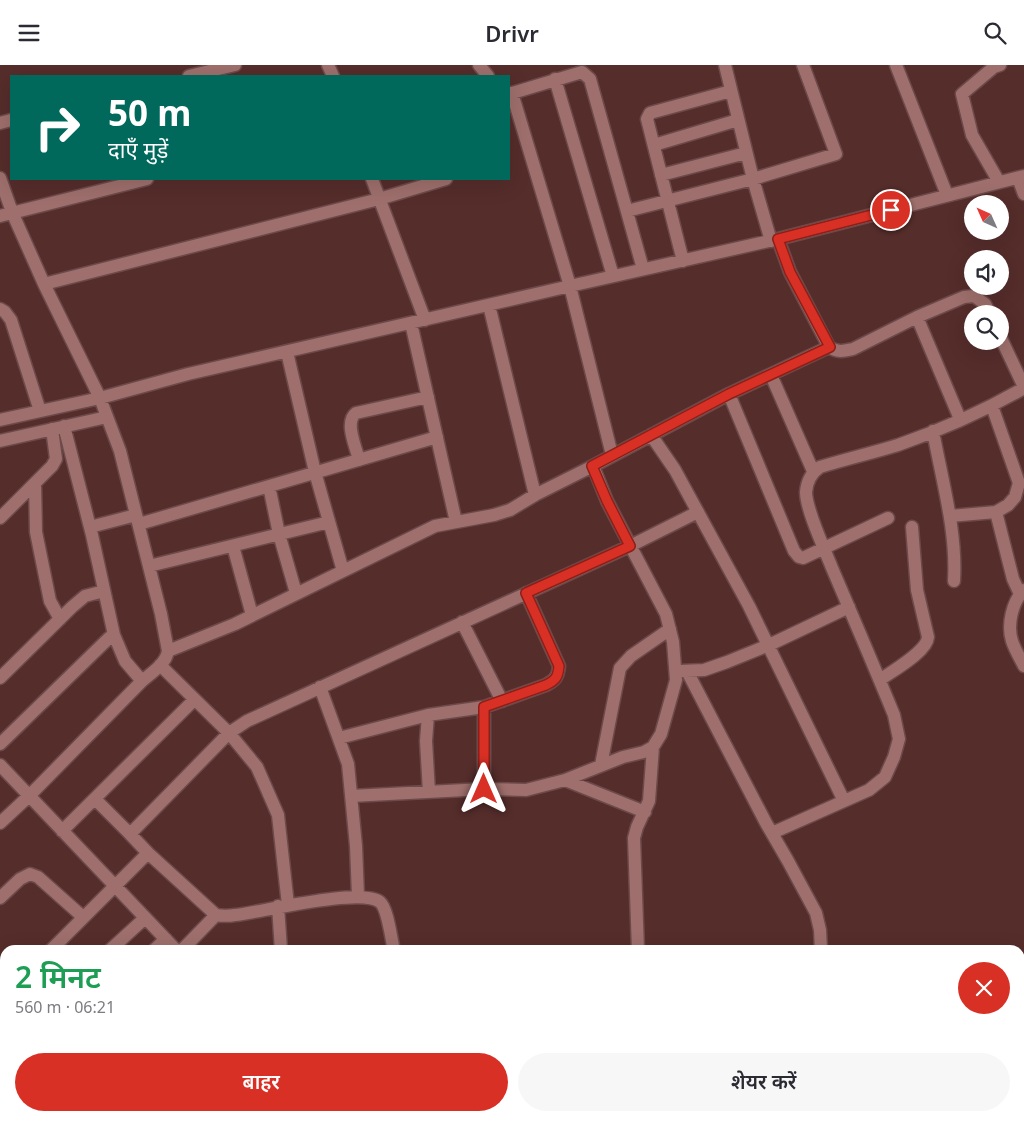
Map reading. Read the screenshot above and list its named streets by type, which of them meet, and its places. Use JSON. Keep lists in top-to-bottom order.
{
  "north": "top left",
  "page": {
    "header": "Drivr",
    "turn": ["50 m", "दाएँ मुड़ें"],
    "heading": ["2 मिनट", "560 m · 06:21"],
    "buttons": ["बाहर", "शेयर करें"]
  }
}
